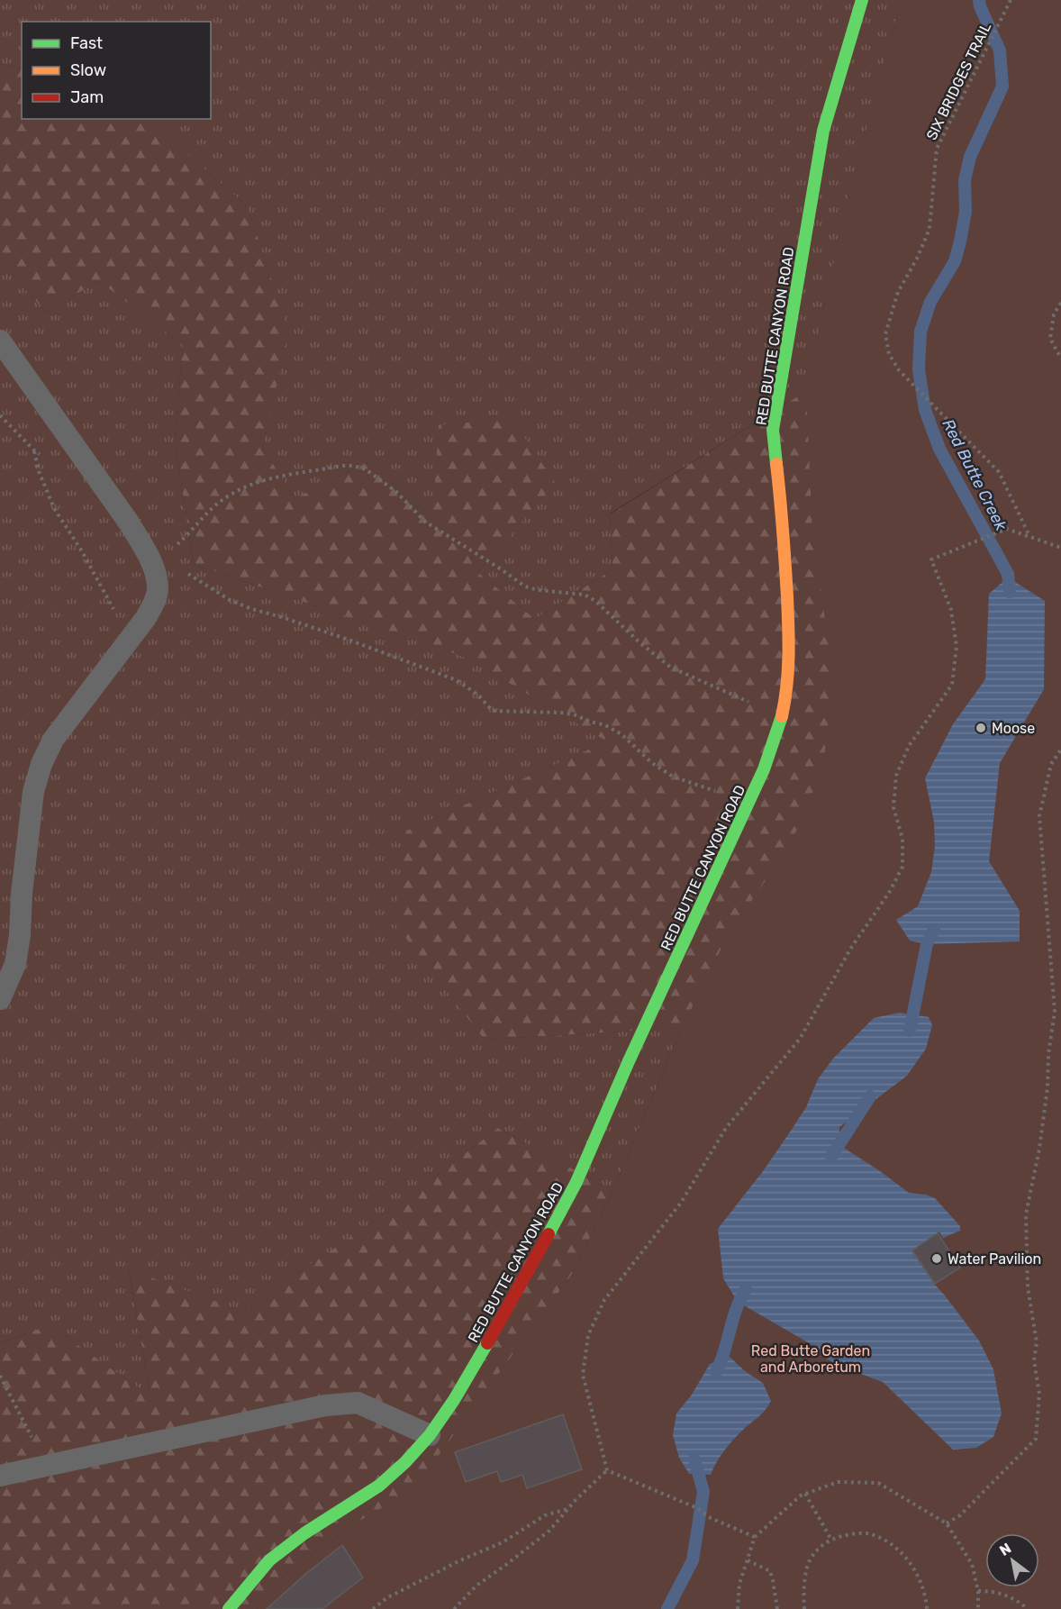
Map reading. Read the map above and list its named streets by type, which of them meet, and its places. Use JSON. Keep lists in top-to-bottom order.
{
  "streets": {
    "street": ["RED BUTTE CANYON ROAD"],
    "path": ["SIX BRIDGES TRAIL"]
  },
  "water": ["Red Butte Creek"],
  "parks": ["Red Butte Garden and Arboretum"],
  "places": ["Moose", "Water Pavilion"],
  "legend": ["Fast", "Slow", "Jam"],
  "north": "top left"
}
